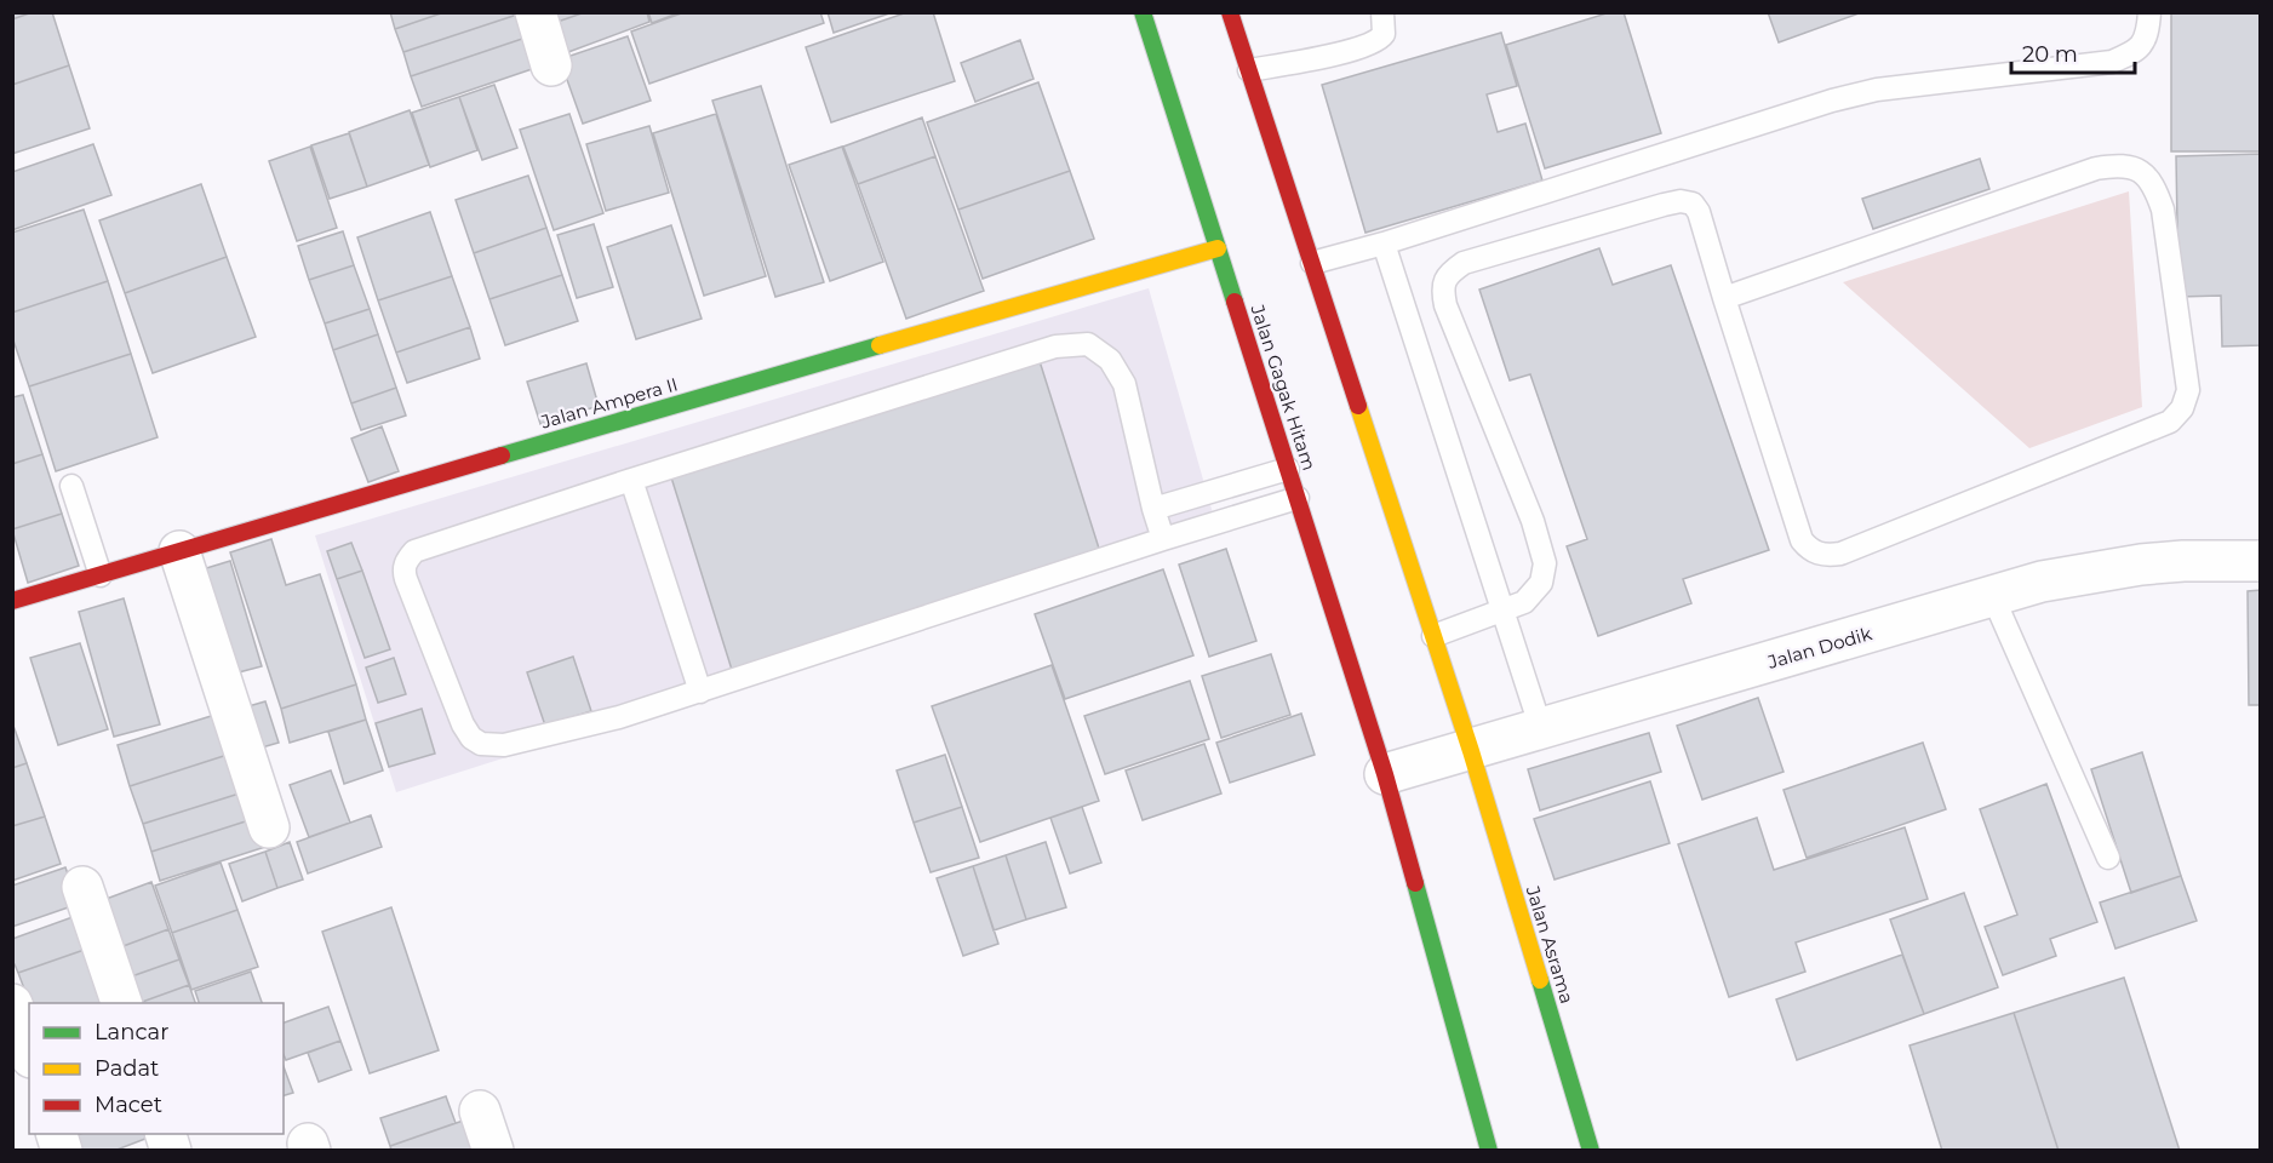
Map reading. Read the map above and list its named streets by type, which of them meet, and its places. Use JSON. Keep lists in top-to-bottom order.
{
  "streets": {
    "main road": ["Jalan Gagak Hitam", "Jalan Ampera II", "Jalan Asrama"],
    "street": ["Jalan Dodik"]
  },
  "crossings": [
    ["Jalan Gagak Hitam", "Jalan Ampera II"],
    ["Jalan Gagak Hitam", "Jalan Dodik"],
    ["Jalan Dodik", "Jalan Asrama"]
  ],
  "legend": ["Lancar", "Padat", "Macet"],
  "scale_bar": "20 m"
}
